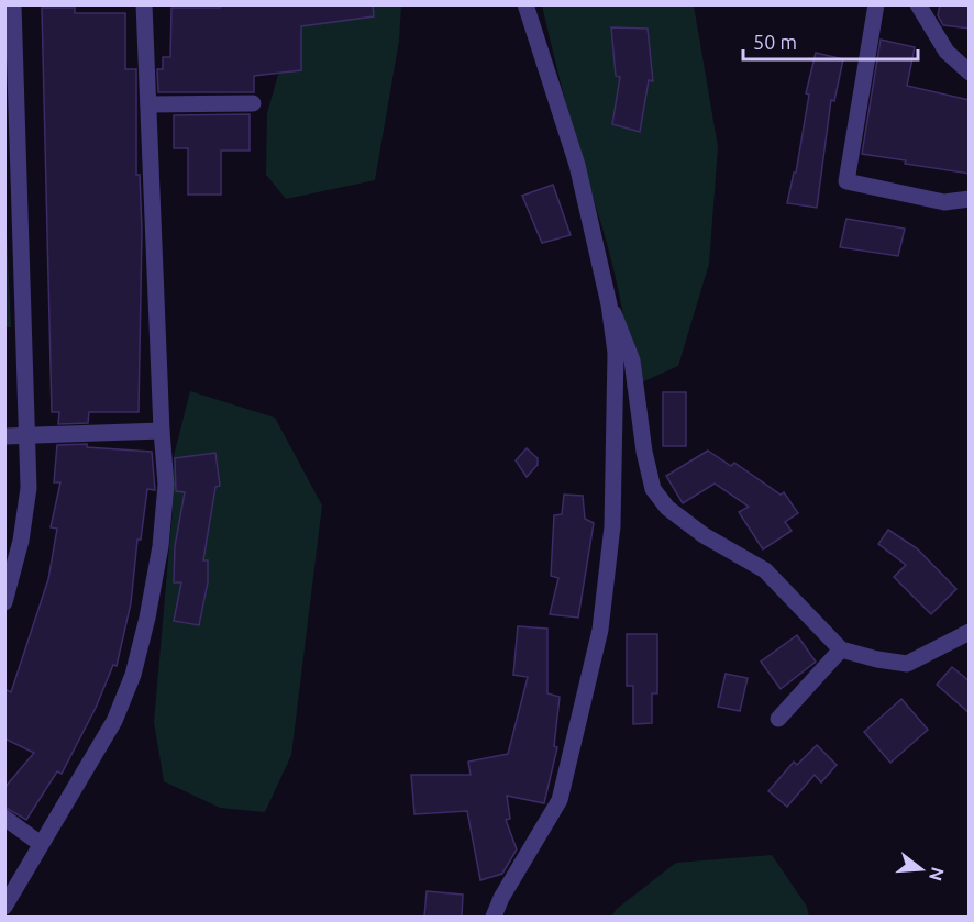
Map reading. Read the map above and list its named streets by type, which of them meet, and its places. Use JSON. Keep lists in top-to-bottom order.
{
  "scale_bar": "50 m",
  "north": "right"
}
